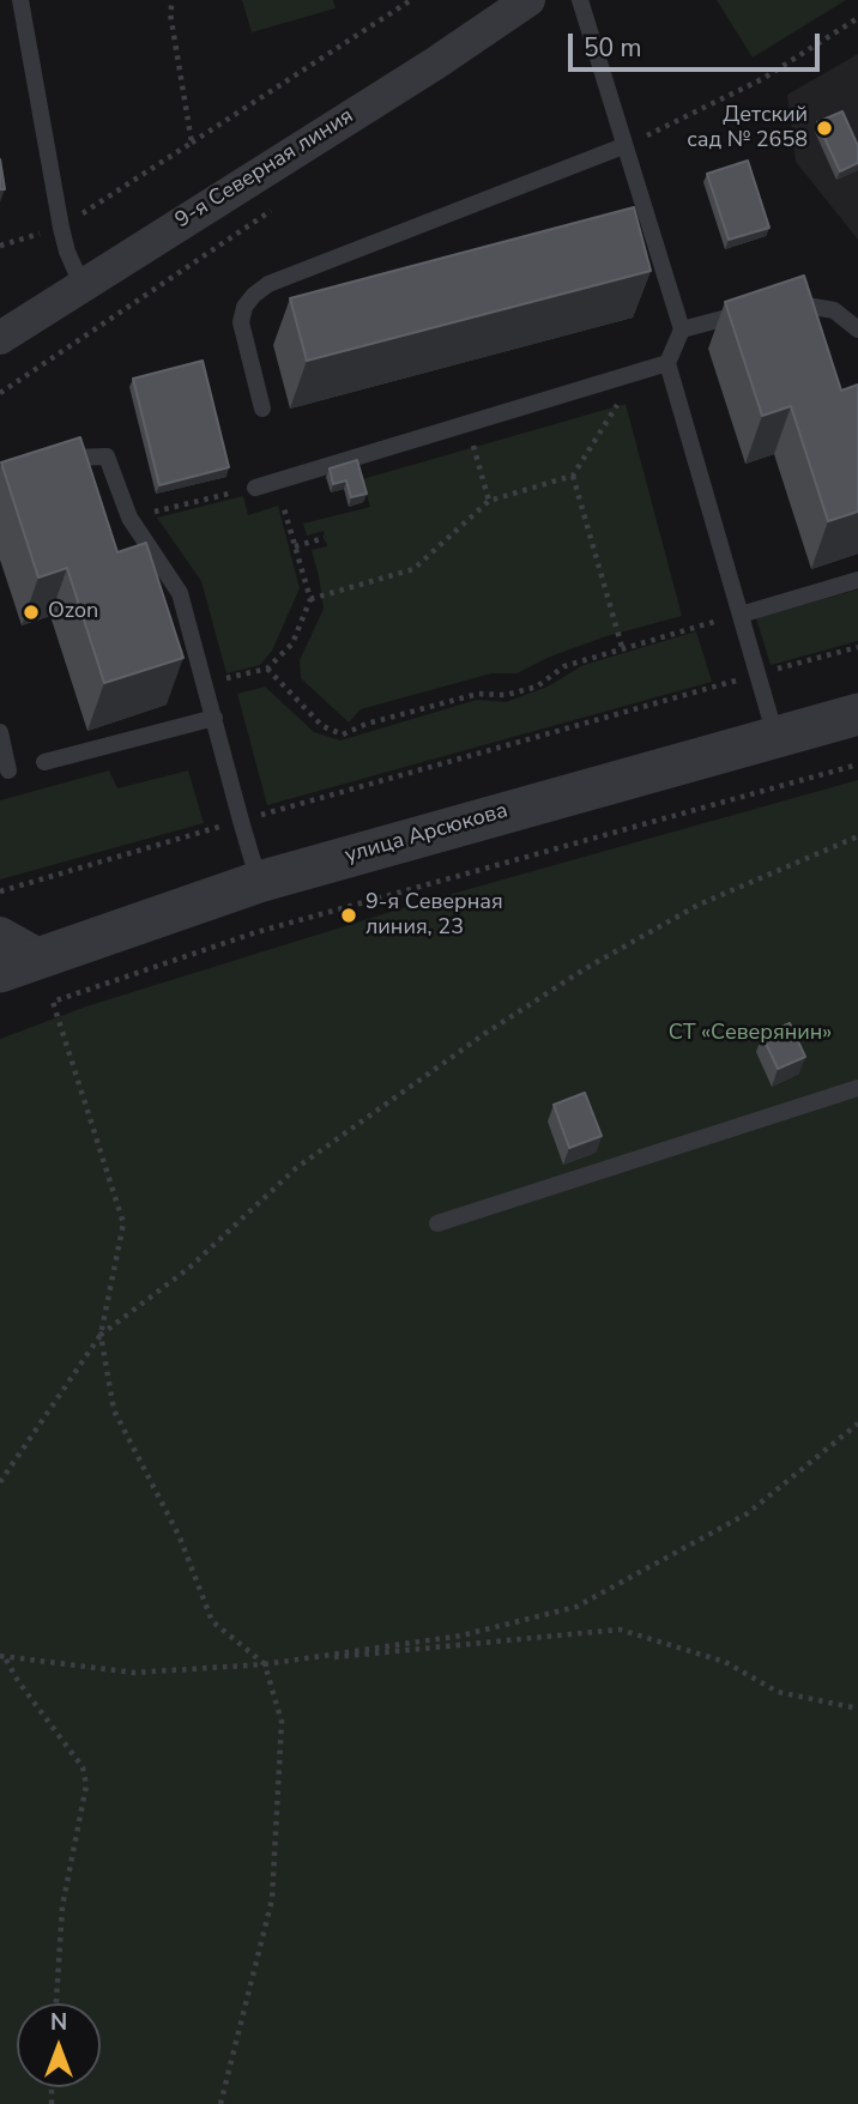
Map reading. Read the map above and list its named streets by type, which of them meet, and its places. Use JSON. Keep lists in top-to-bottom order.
{
  "streets": {
    "street": ["9-я Северная линия", "улица Арсюкова"]
  },
  "parks": ["СТ «Северянин»"],
  "places": ["Детский сад № 2658", "Ozon", "9-я Северная линия, 23"],
  "scale_bar": "50 m",
  "north": "top"
}
